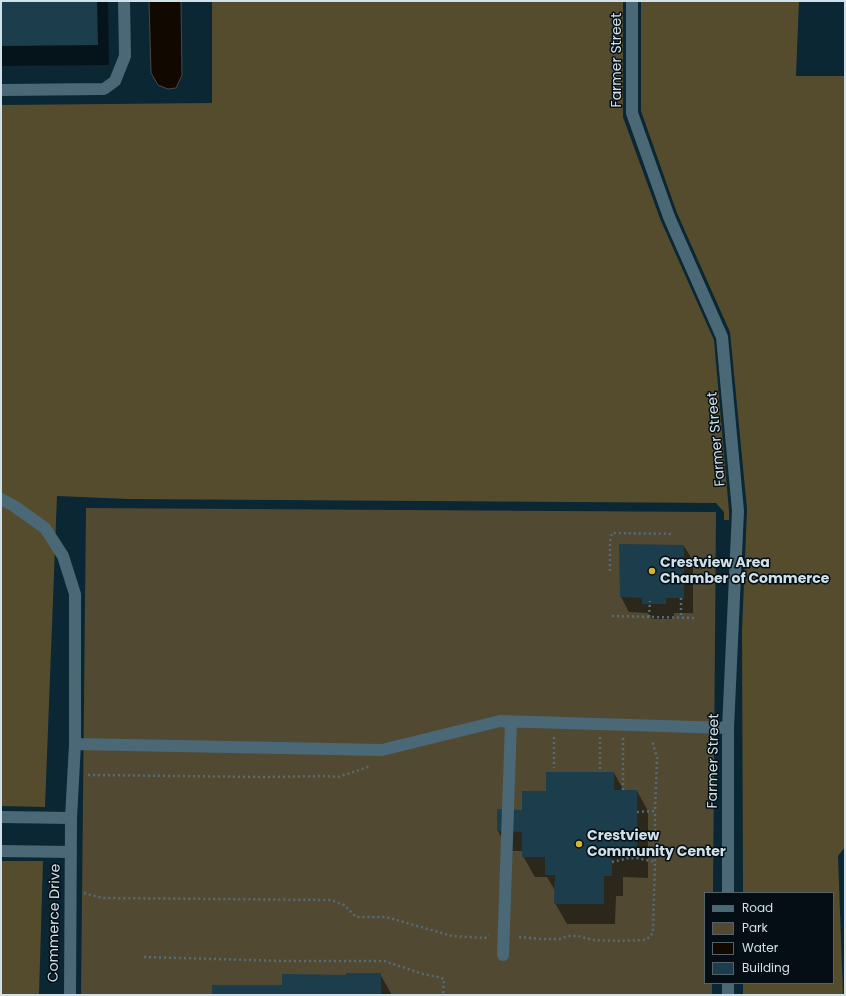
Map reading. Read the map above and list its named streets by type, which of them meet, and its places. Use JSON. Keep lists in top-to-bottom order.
{
  "streets": {
    "street": ["Farmer Street", "Commerce Drive"]
  },
  "places": ["Crestview Area Chamber of Commerce", "Crestview Community Center"],
  "legend": [
    "Road",
    "Park",
    "Water",
    "Building"
  ]
}
